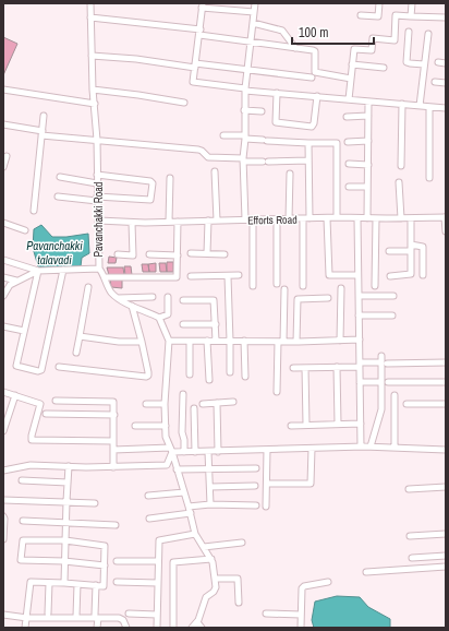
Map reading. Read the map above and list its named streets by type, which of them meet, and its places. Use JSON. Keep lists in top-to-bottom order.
{
  "streets": {
    "street": ["Pavanchakki Road", "Efforts Road"]
  },
  "crossings": [
    ["Pavanchakki Road", "Efforts Road"]
  ],
  "water": ["Pavanchakki talavadi"],
  "scale_bar": "100 m"
}
